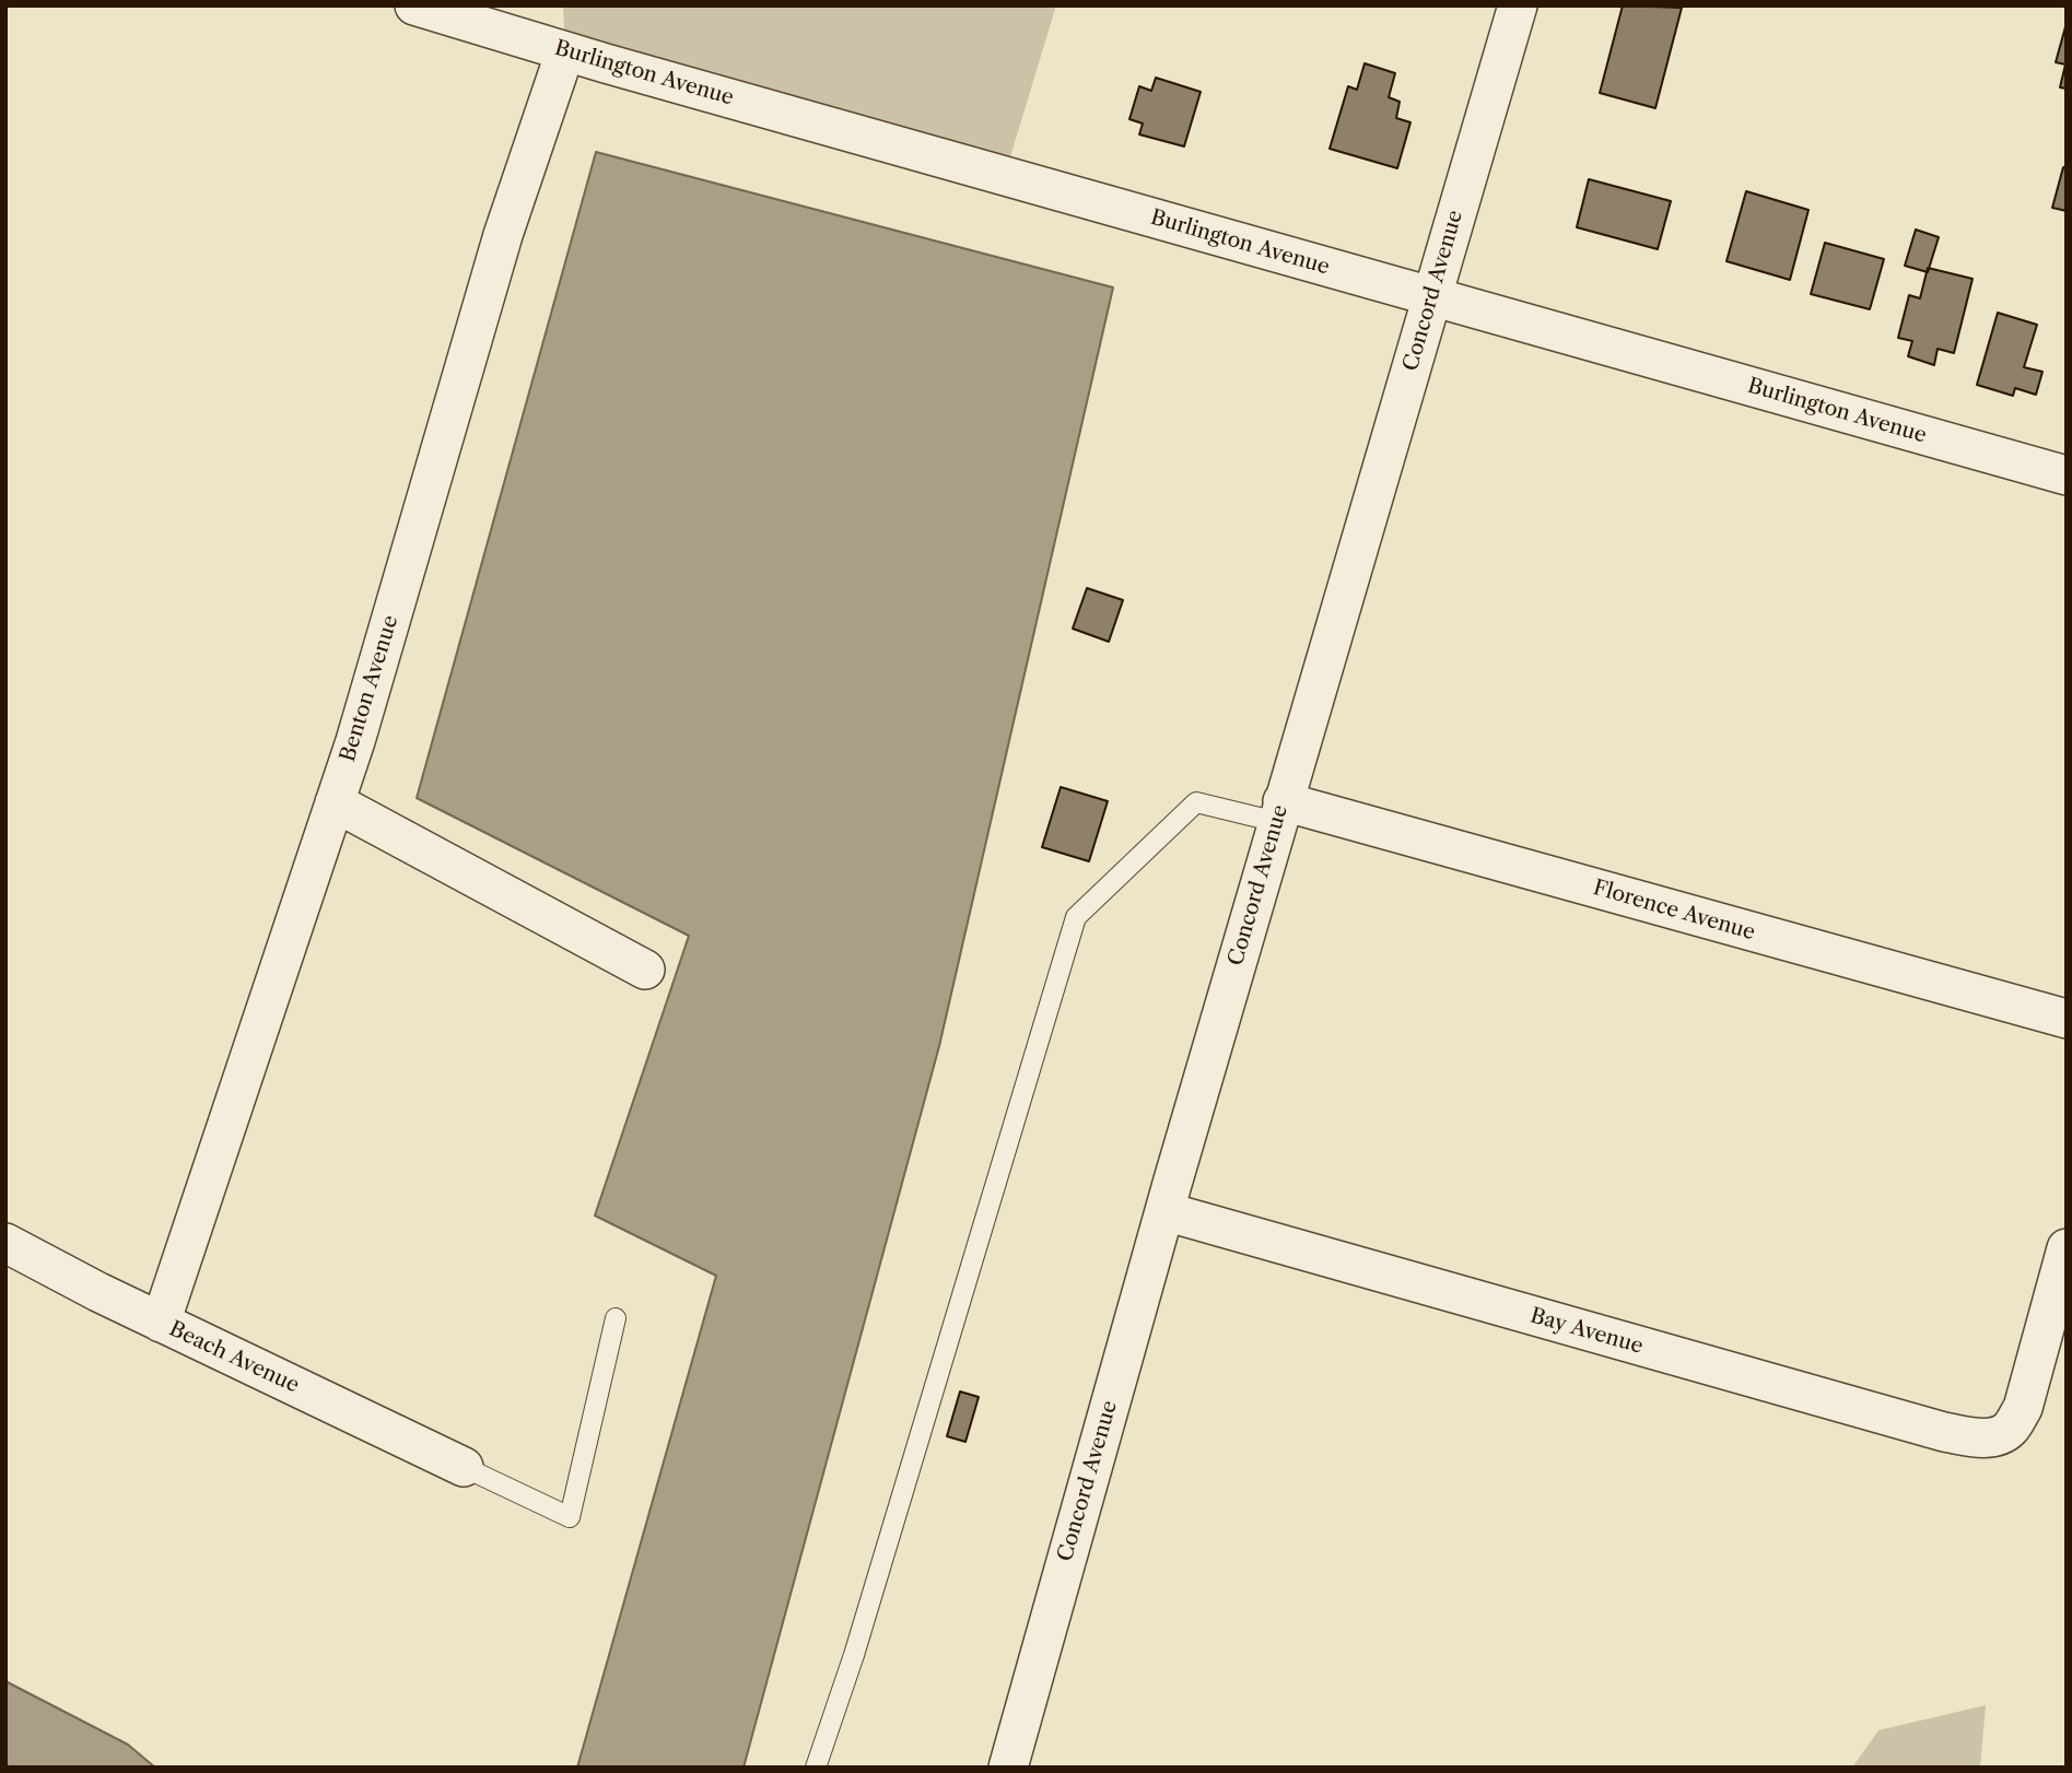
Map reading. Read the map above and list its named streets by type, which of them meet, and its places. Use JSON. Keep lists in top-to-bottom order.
{
  "streets": {
    "street": [
      "Burlington Avenue",
      "Concord Avenue",
      "Benton Avenue",
      "Florence Avenue",
      "Bay Avenue",
      "Beach Avenue"
    ]
  },
  "crossings": [
    ["Burlington Avenue", "Concord Avenue"],
    ["Burlington Avenue", "Benton Avenue"],
    ["Concord Avenue", "Florence Avenue"],
    ["Concord Avenue", "Bay Avenue"],
    ["Benton Avenue", "Beach Avenue"]
  ]
}
